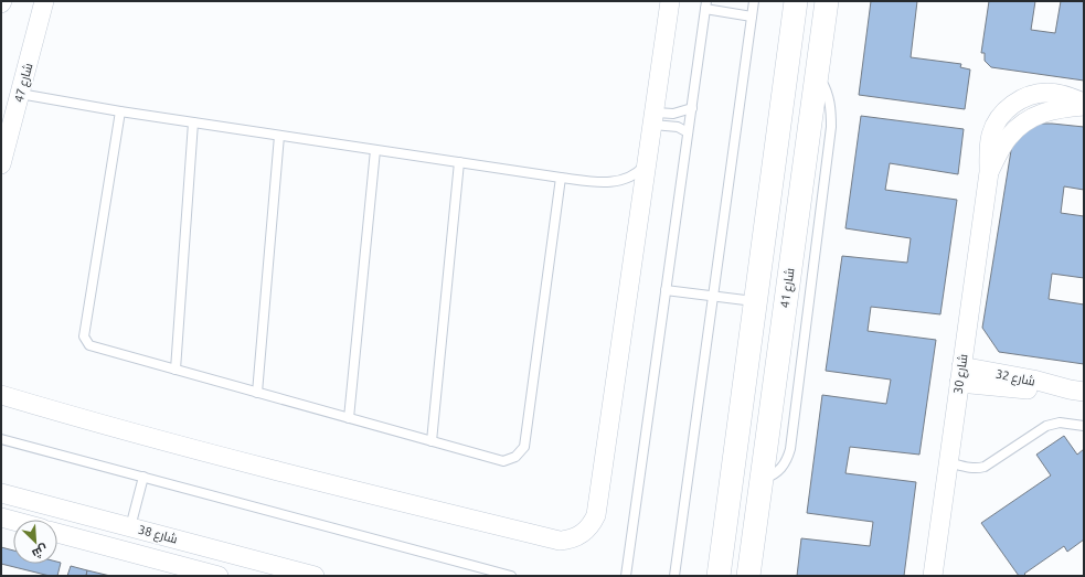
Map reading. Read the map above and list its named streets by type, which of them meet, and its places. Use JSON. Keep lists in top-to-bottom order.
{
  "streets": {
    "street": [
      "شارع 47",
      "شارع 41",
      "شارع 30",
      "شارع 32",
      "شارع 38"
    ]
  },
  "crossings": [
    ["شارع 30", "شارع 32"]
  ],
  "north": "bottom right"
}
